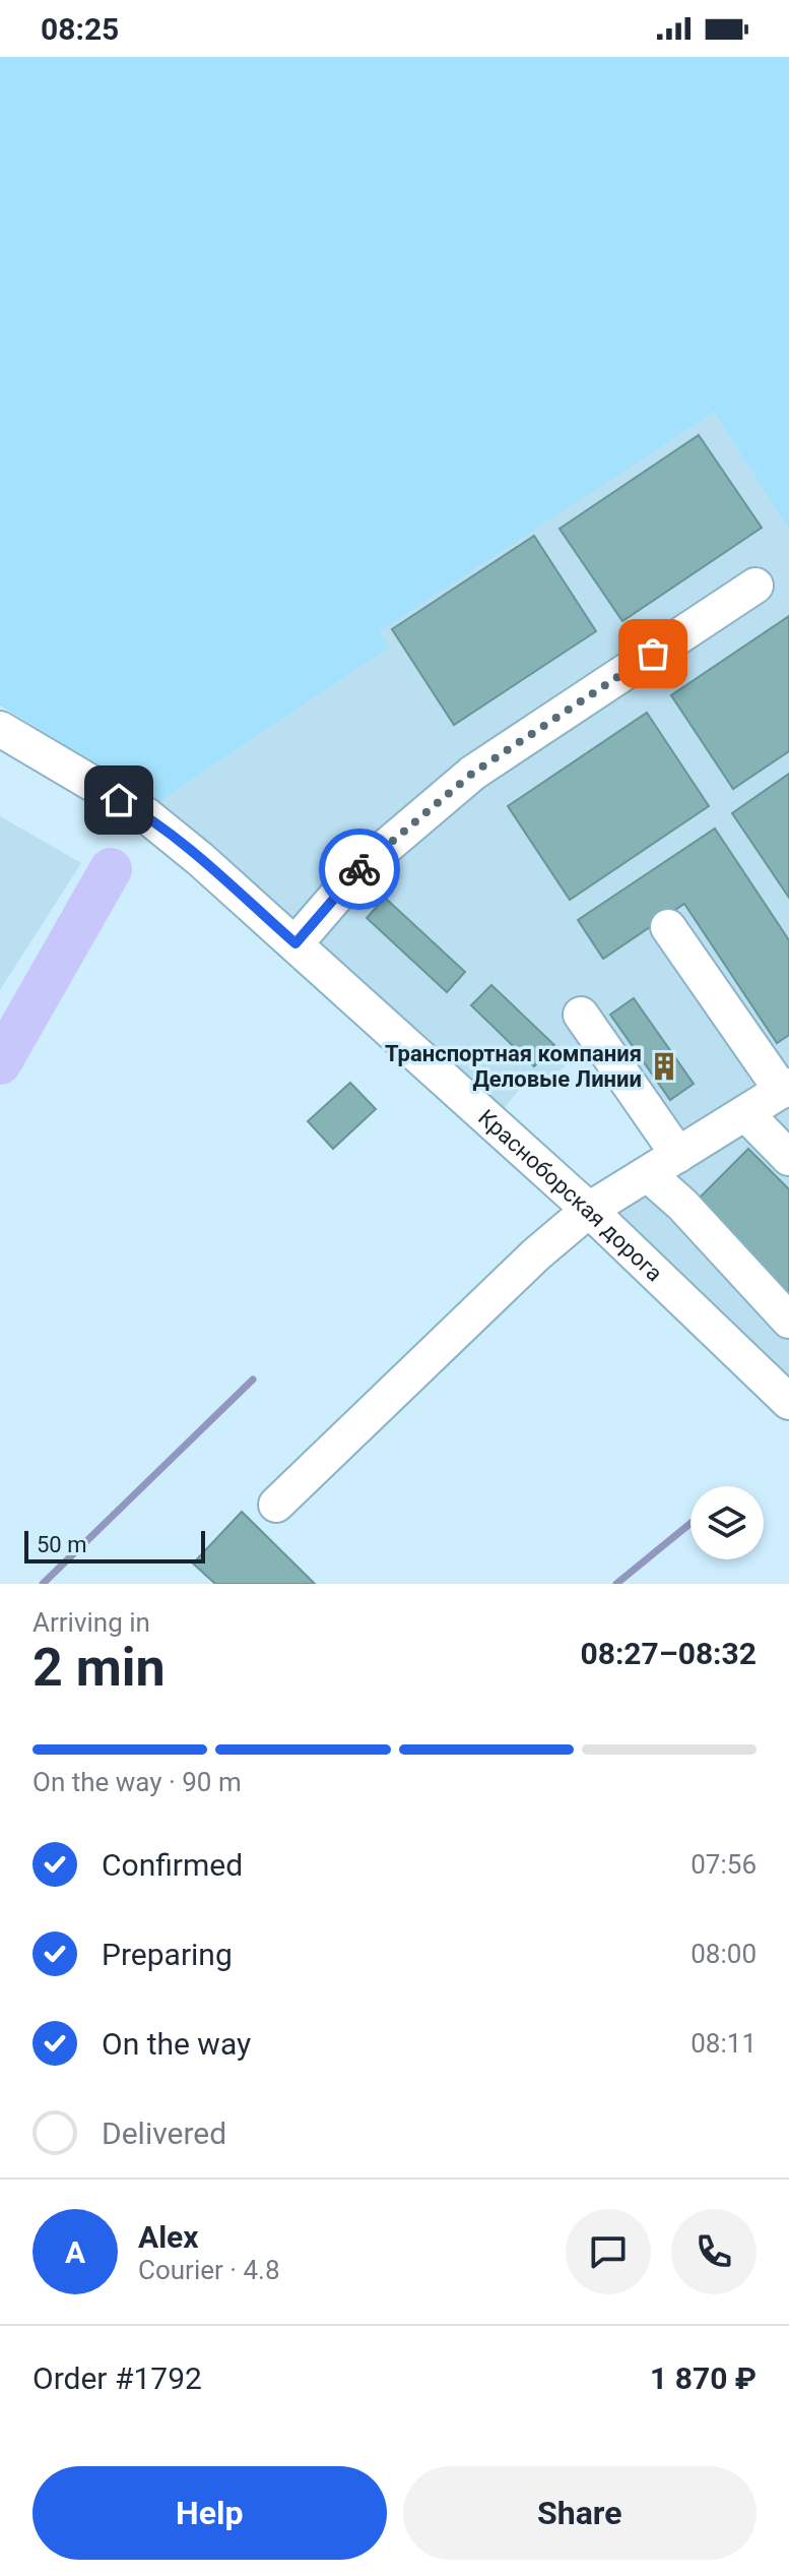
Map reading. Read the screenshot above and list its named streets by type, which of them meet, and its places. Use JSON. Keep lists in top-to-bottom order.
{
  "streets": {
    "street": ["Красноборская дорога"]
  },
  "places": {
    "building": ["Транспортная компания Деловые Линии"]
  },
  "scale_bar": "50 m",
  "page": {
    "status": "08:25",
    "scale": "50 m",
    "heading": ["2 min", "Arriving in", "08:27–08:32"],
    "panel": [
      "Alex",
      "Courier · 4.8",
      "Order #1792",
      "1 870 ₽"
    ],
    "bar": "On the way · 90 m",
    "list": [
      ["Confirmed", "07:56"],
      ["Preparing", "08:00"],
      ["On the way", "08:11"],
      "Delivered"
    ],
    "round": "A",
    "buttons": ["Help", "Share"]
  }
}
